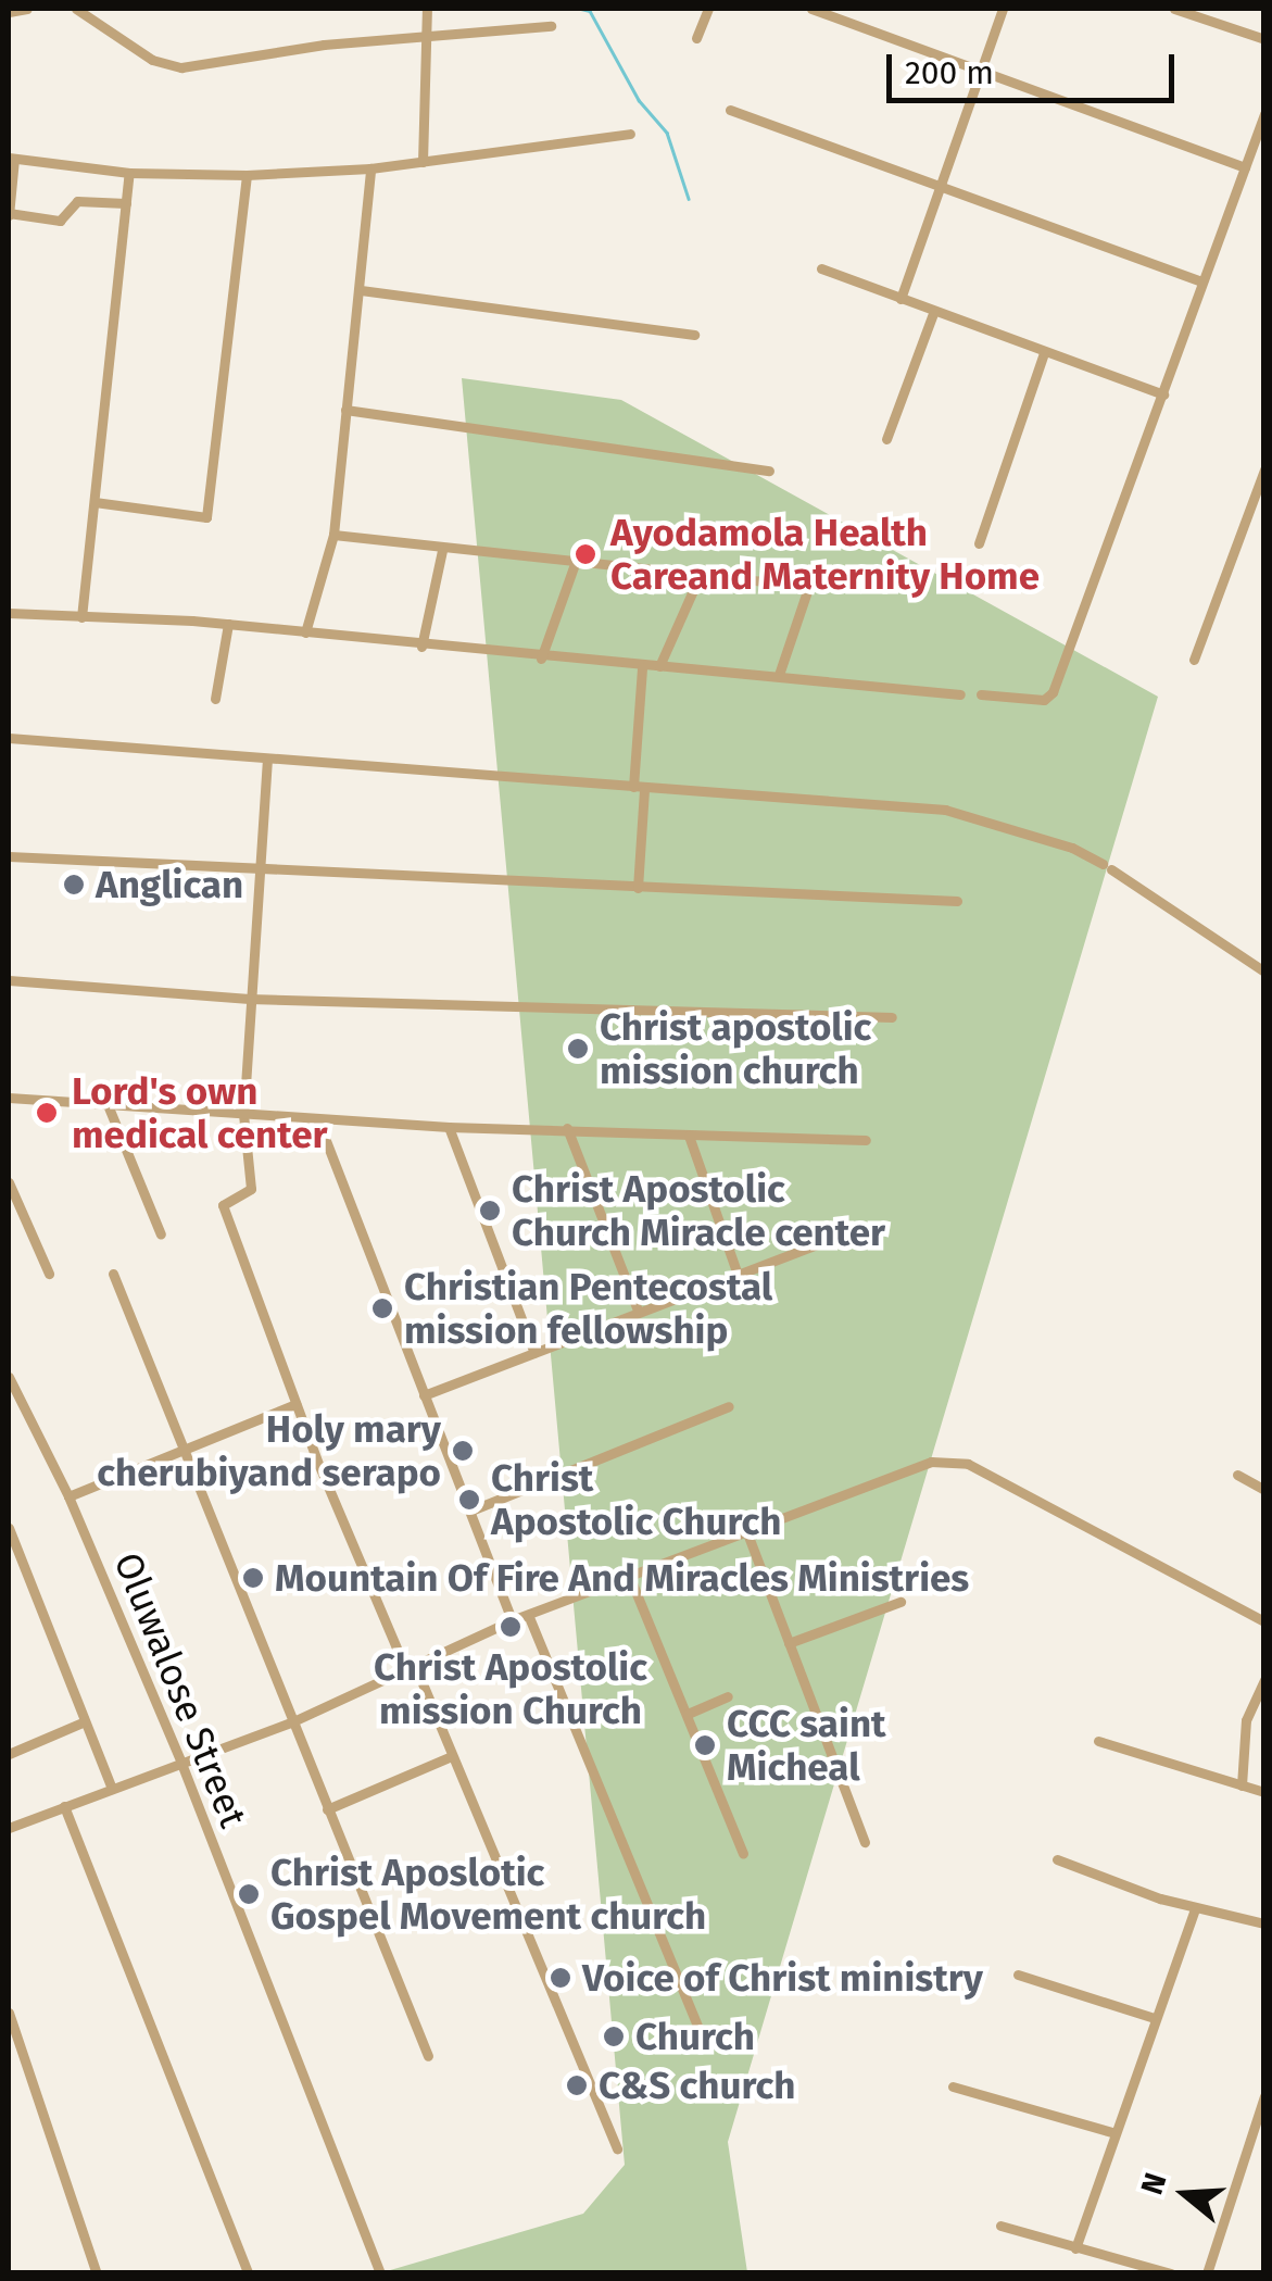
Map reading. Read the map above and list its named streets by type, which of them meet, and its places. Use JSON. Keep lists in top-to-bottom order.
{
  "streets": {
    "street": ["Oluwalose Street"]
  },
  "places": [
    "Ayodamola Health Careand Maternity Home",
    "Anglican",
    "Christ apostolic mission church",
    "Lord's own medical center",
    "Christ Apostolic Church Miracle center",
    "Christian Pentecostal mission fellowship",
    "Holy mary cherubiyand serapo",
    "Christ Apostolic Church",
    "Mountain Of Fire And Miracles Ministries",
    "Christ Apostolic mission Church",
    "CCC saint Micheal",
    "Christ Aposlotic Gospel Movement church",
    "Voice of Christ ministry",
    "Church",
    "C&S church"
  ],
  "scale_bar": "200 m",
  "north": "left"
}
